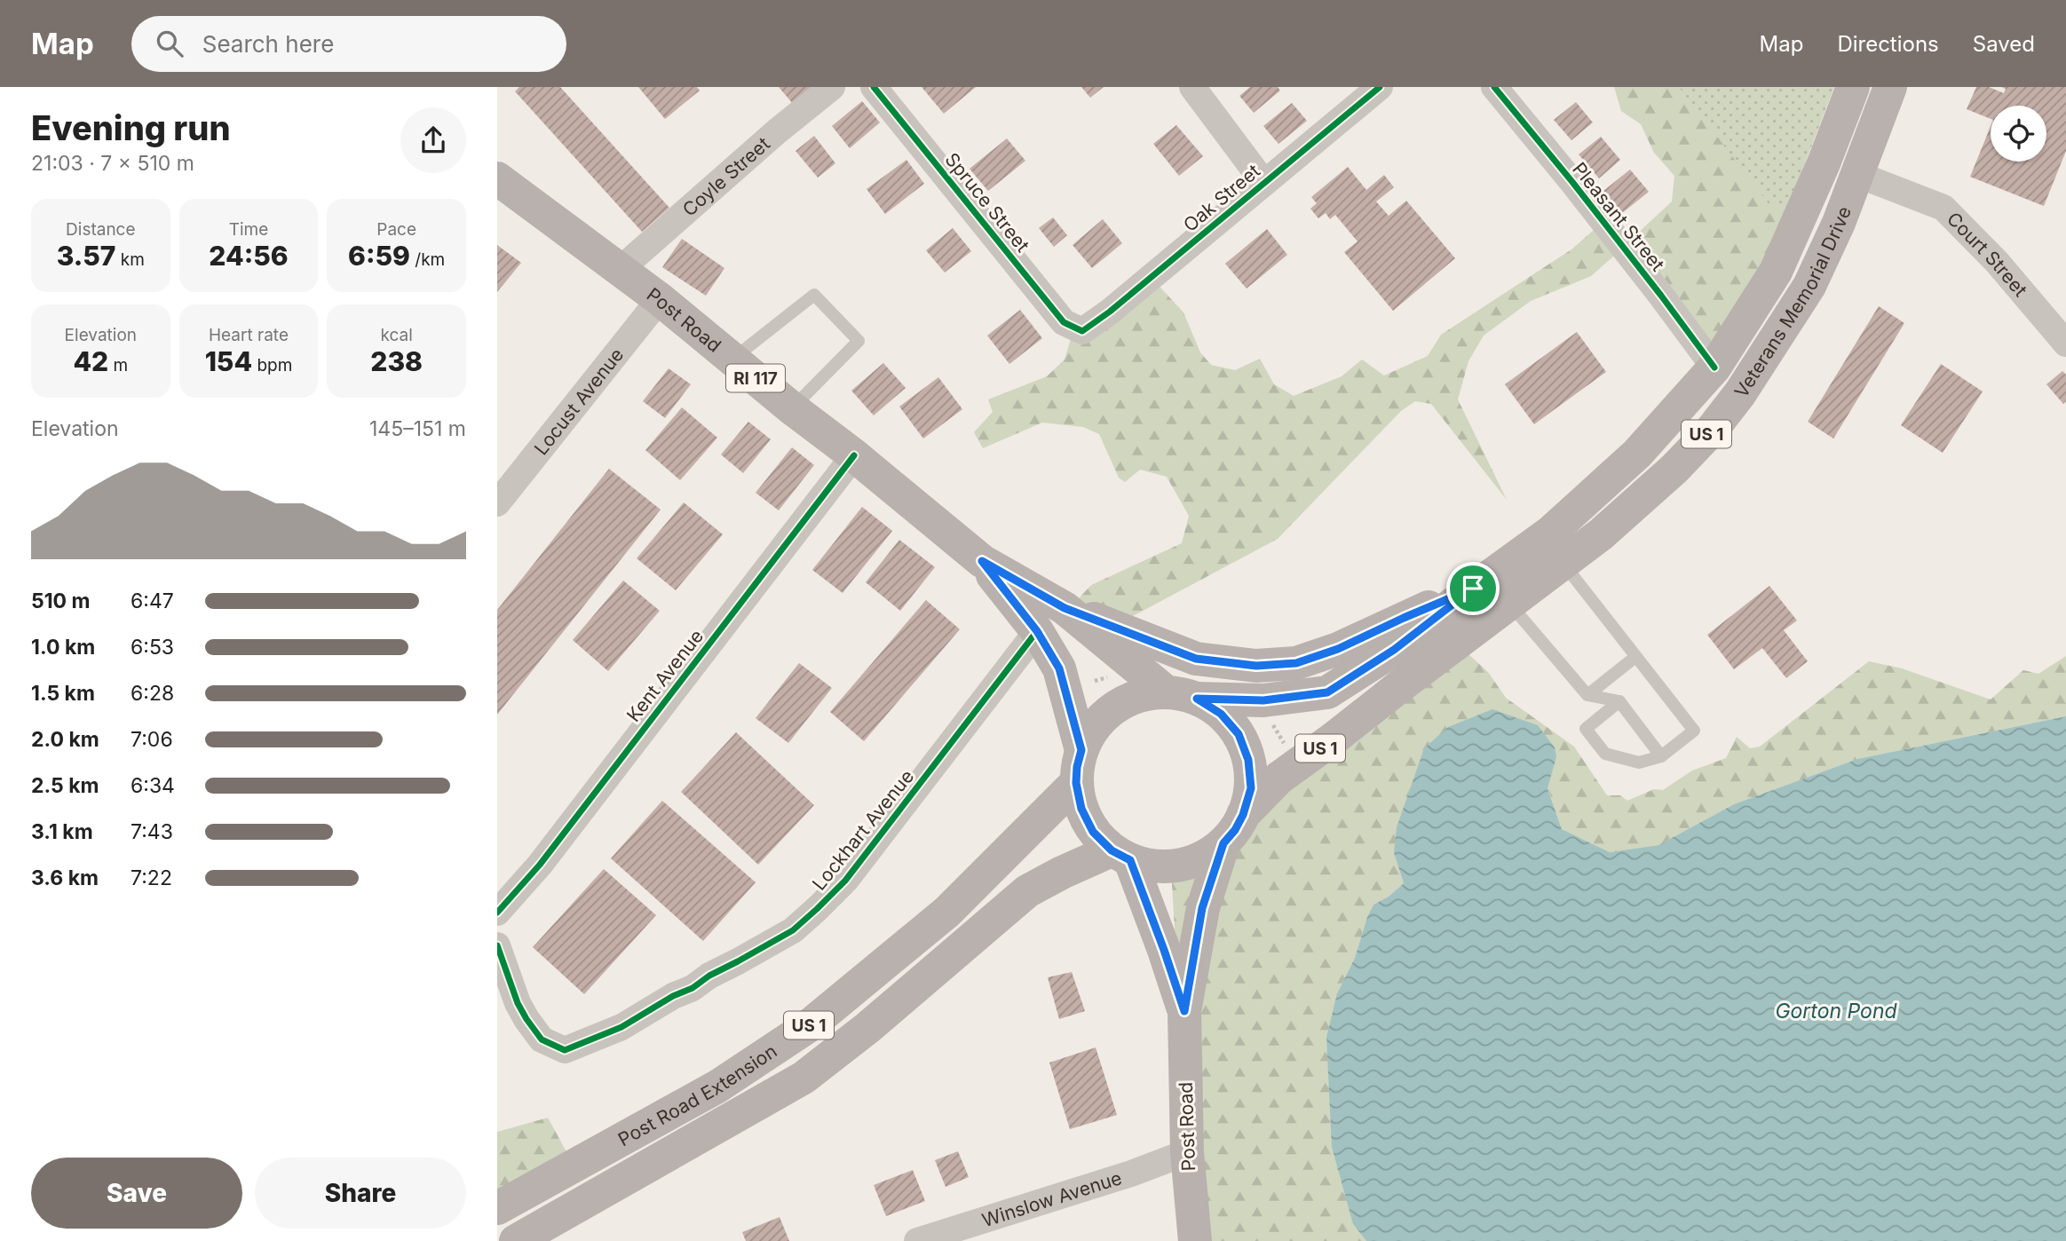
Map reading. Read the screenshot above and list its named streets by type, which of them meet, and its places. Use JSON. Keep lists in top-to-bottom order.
{
  "streets": {
    "main road": [
      "Veterans Memorial Drive",
      "Post Road",
      "RI 117",
      "US 1",
      "Post Road Extension"
    ],
    "street": [
      "Coyle Street",
      "Oak Street",
      "Spruce Street",
      "Pleasant Street",
      "Court Street",
      "Locust Avenue",
      "Kent Avenue",
      "Lockhart Avenue",
      "Winslow Avenue"
    ]
  },
  "crossings": [
    ["Coyle Street", "Post Road"],
    ["Oak Street", "Spruce Street"],
    ["Pleasant Street", "Veterans Memorial Drive"],
    ["Court Street", "Veterans Memorial Drive"],
    ["Veterans Memorial Drive", "Post Road"],
    ["Veterans Memorial Drive", "RI 117"],
    ["Veterans Memorial Drive", "Post Road Extension"],
    ["Post Road", "RI 117"],
    ["Post Road", "Locust Avenue"],
    ["Post Road", "Kent Avenue"],
    ["Post Road", "Post Road Extension"],
    ["Post Road", "Winslow Avenue"],
    ["RI 117", "Lockhart Avenue"],
    ["RI 117", "Post Road Extension"]
  ],
  "water": ["Gorton Pond"],
  "page": {
    "header": "Map",
    "search": "Search here",
    "nav": ["Map", "Directions", "Saved"],
    "heading": ["Evening run", "21:03 · 7 × 510 m"],
    "stats": [
      ["Distance", "3.57 km"],
      ["Time", "24:56"],
      ["Pace", "6:59 /km"],
      ["Elevation", "42 m"],
      ["Heart rate", "154 bpm"],
      ["kcal", "238"]
    ],
    "chart": ["Elevation", "145–151 m"],
    "list": [
      {
        "name": "510 m",
        "note": "6:47"
      },
      {
        "name": "1.0 km",
        "note": "6:53"
      },
      {
        "name": "1.5 km",
        "note": "6:28"
      },
      {
        "name": "2.0 km",
        "note": "7:06"
      },
      {
        "name": "2.5 km",
        "note": "6:34"
      },
      {
        "name": "3.1 km",
        "note": "7:43"
      },
      {
        "name": "3.6 km",
        "note": "7:22"
      }
    ],
    "buttons": ["Save", "Share"]
  }
}
